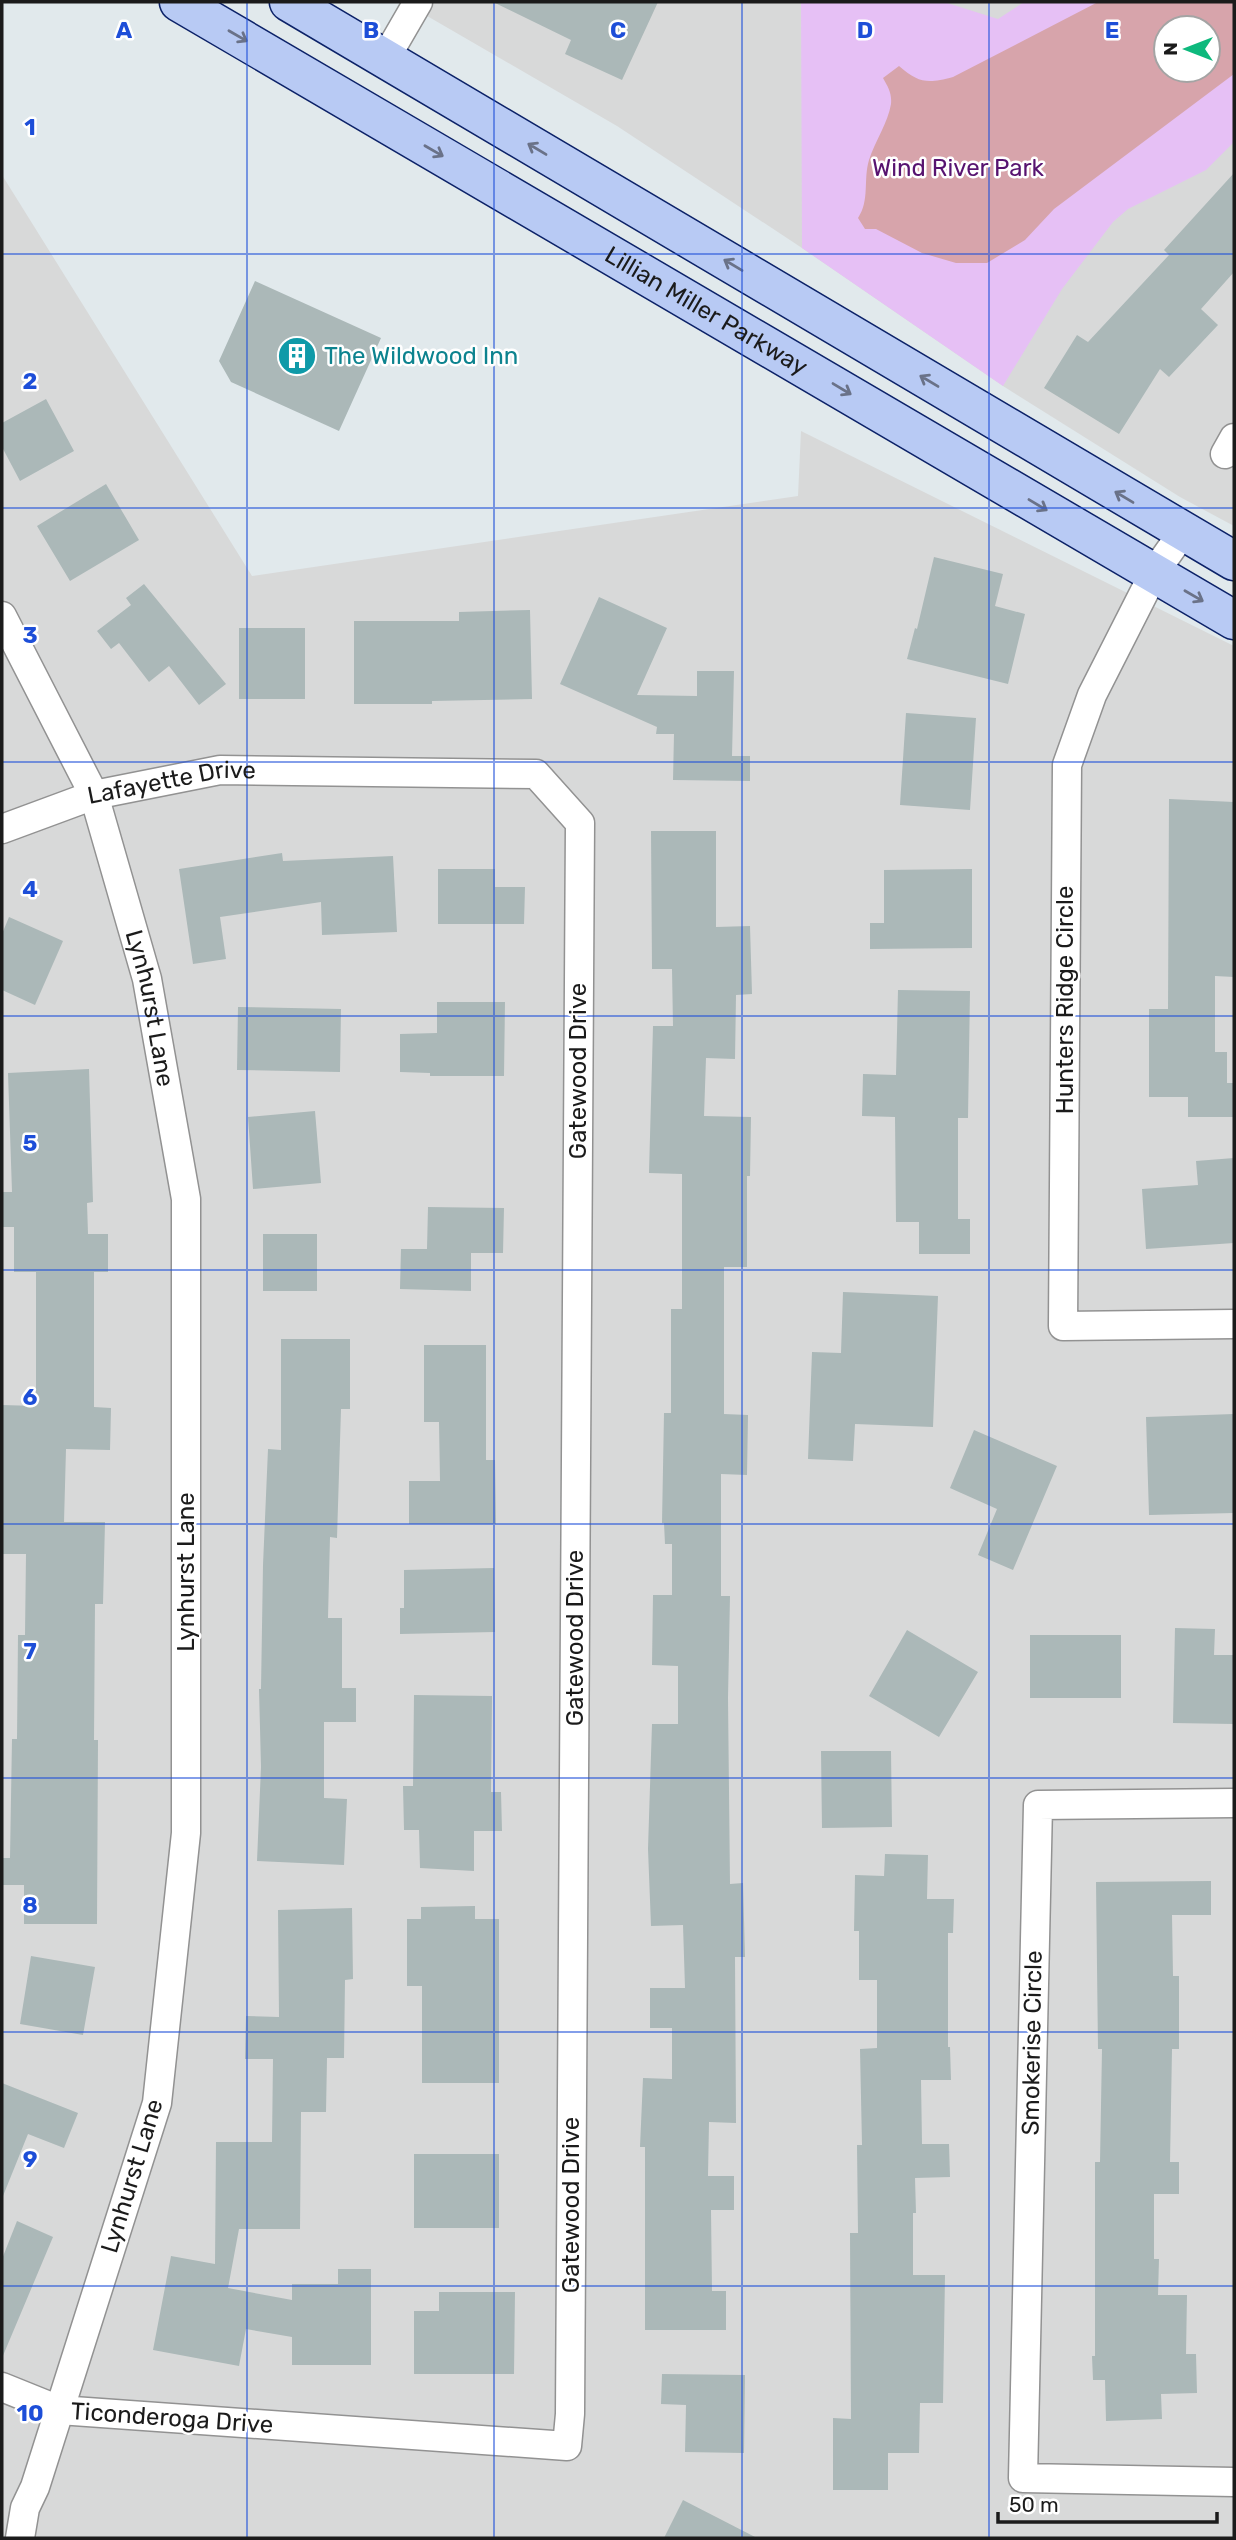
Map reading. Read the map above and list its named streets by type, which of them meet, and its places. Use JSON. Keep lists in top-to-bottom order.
{
  "streets": {
    "main road": ["Lillian Miller Parkway"],
    "street": [
      "Lafayette Drive",
      "Hunters Ridge Circle",
      "Lynhurst Lane",
      "Gatewood Drive",
      "Smokerise Circle",
      "Ticonderoga Drive"
    ]
  },
  "crossings": [
    ["Lillian Miller Parkway", "Hunters Ridge Circle"],
    ["Lafayette Drive", "Lynhurst Lane"],
    ["Lafayette Drive", "Gatewood Drive"],
    ["Lynhurst Lane", "Ticonderoga Drive"],
    ["Gatewood Drive", "Ticonderoga Drive"]
  ],
  "parks": ["Wind River Park"],
  "places": {
    "building": ["The Wildwood Inn"]
  },
  "scale_bar": "50 m",
  "north": "left",
  "grid": {
    "columns": [
      "A",
      "B",
      "C",
      "D",
      "E"
    ],
    "rows": [
      "1",
      "2",
      "3",
      "4",
      "5",
      "6",
      "7",
      "8",
      "9",
      "10"
    ]
  }
}
